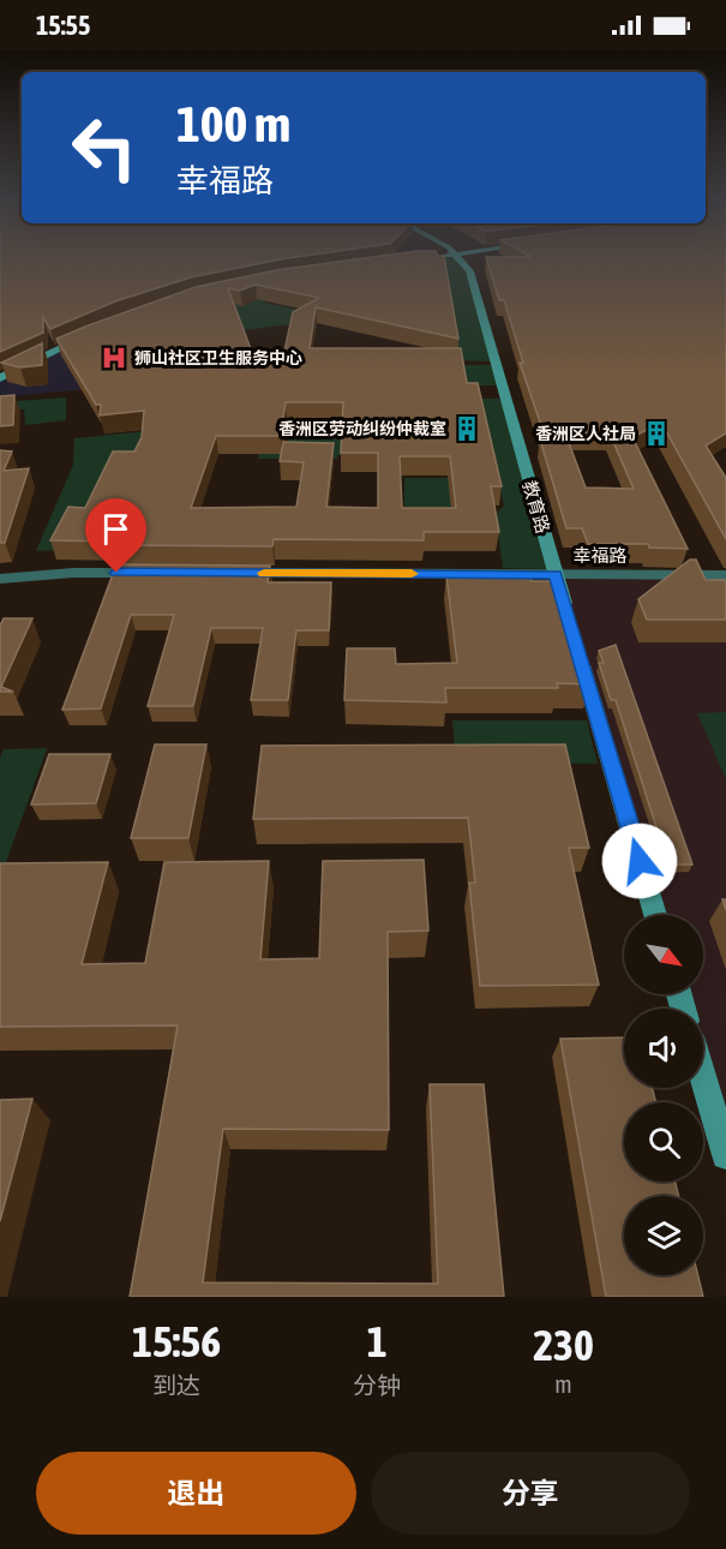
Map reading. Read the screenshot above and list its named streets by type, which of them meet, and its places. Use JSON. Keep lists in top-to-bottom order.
{
  "streets": {
    "street": ["教育路", "幸福路"]
  },
  "crossings": [
    ["教育路", "幸福路"]
  ],
  "places": {
    "hospital": ["狮山社区卫生服务中心"],
    "building": ["香洲区劳动纠纷仲裁室", "香洲区人社局"]
  },
  "north": "bottom right",
  "page": {
    "status": "15:55",
    "turn": ["100 m", "幸福路"],
    "eta": [
      "15:56",
      "到达",
      "1",
      "分钟",
      "230",
      "m"
    ],
    "buttons": ["退出", "分享"]
  }
}
